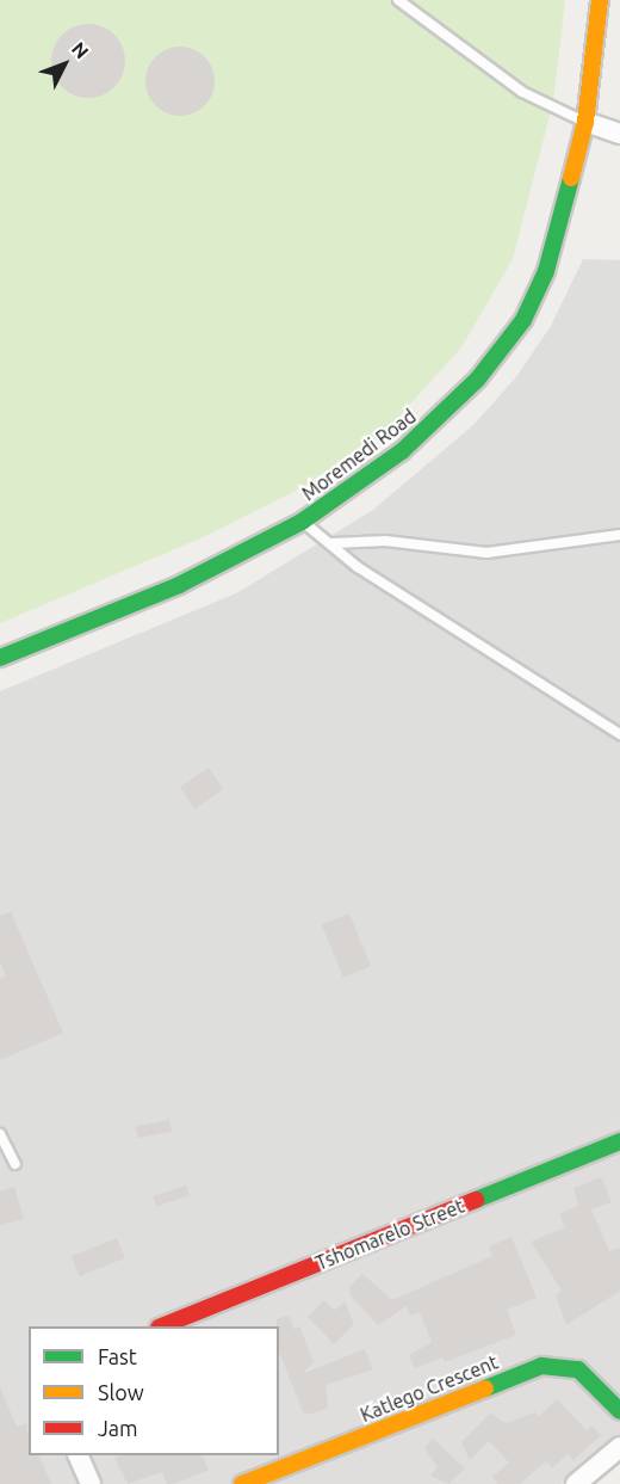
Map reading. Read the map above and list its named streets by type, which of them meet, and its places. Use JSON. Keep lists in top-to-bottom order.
{
  "streets": {
    "street": ["Moremedi Road", "Tshomarelo Street", "Katlego Crescent"]
  },
  "legend": ["Fast", "Slow", "Jam"],
  "north": "top right"
}
